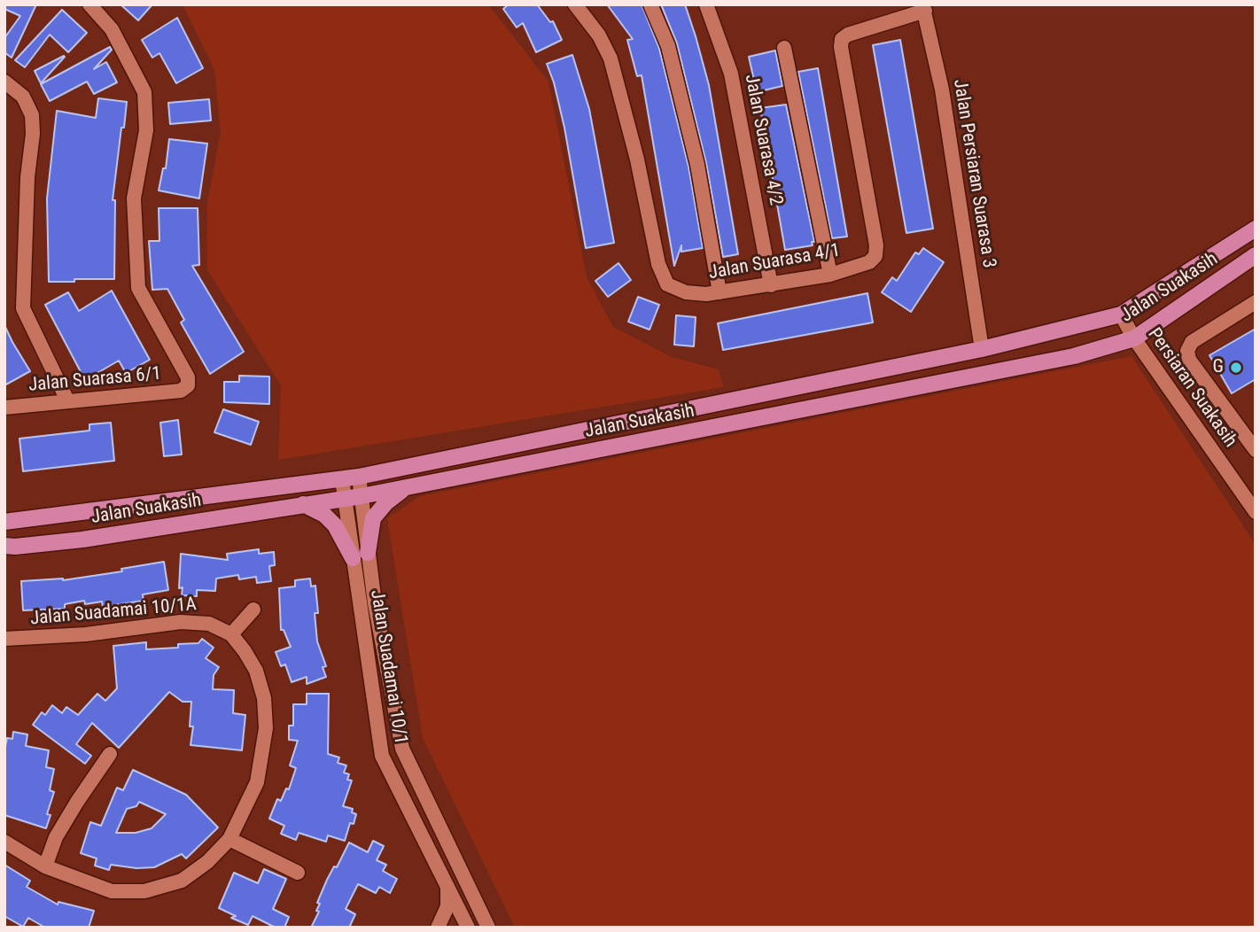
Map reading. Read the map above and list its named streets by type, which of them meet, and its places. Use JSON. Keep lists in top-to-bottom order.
{
  "streets": {
    "main road": ["Jalan Suakasih"],
    "street": [
      "Jalan Suarasa 4/2",
      "Jalan Persiaran Suarasa 3",
      "Jalan Suarasa 4/1",
      "Jalan Suarasa 6/1",
      "Persiaran Suakasih",
      "Jalan Suadamai 10/1A",
      "Jalan Suadamai 10/1"
    ]
  },
  "crossings": [
    ["Jalan Suarasa 4/2", "Jalan Suarasa 4/1"],
    ["Jalan Persiaran Suarasa 3", "Jalan Suarasa 4/1"],
    ["Jalan Persiaran Suarasa 3", "Jalan Suakasih"],
    ["Jalan Suakasih", "Persiaran Suakasih"],
    ["Jalan Suakasih", "Jalan Suadamai 10/1"]
  ],
  "places": ["G"]
}
